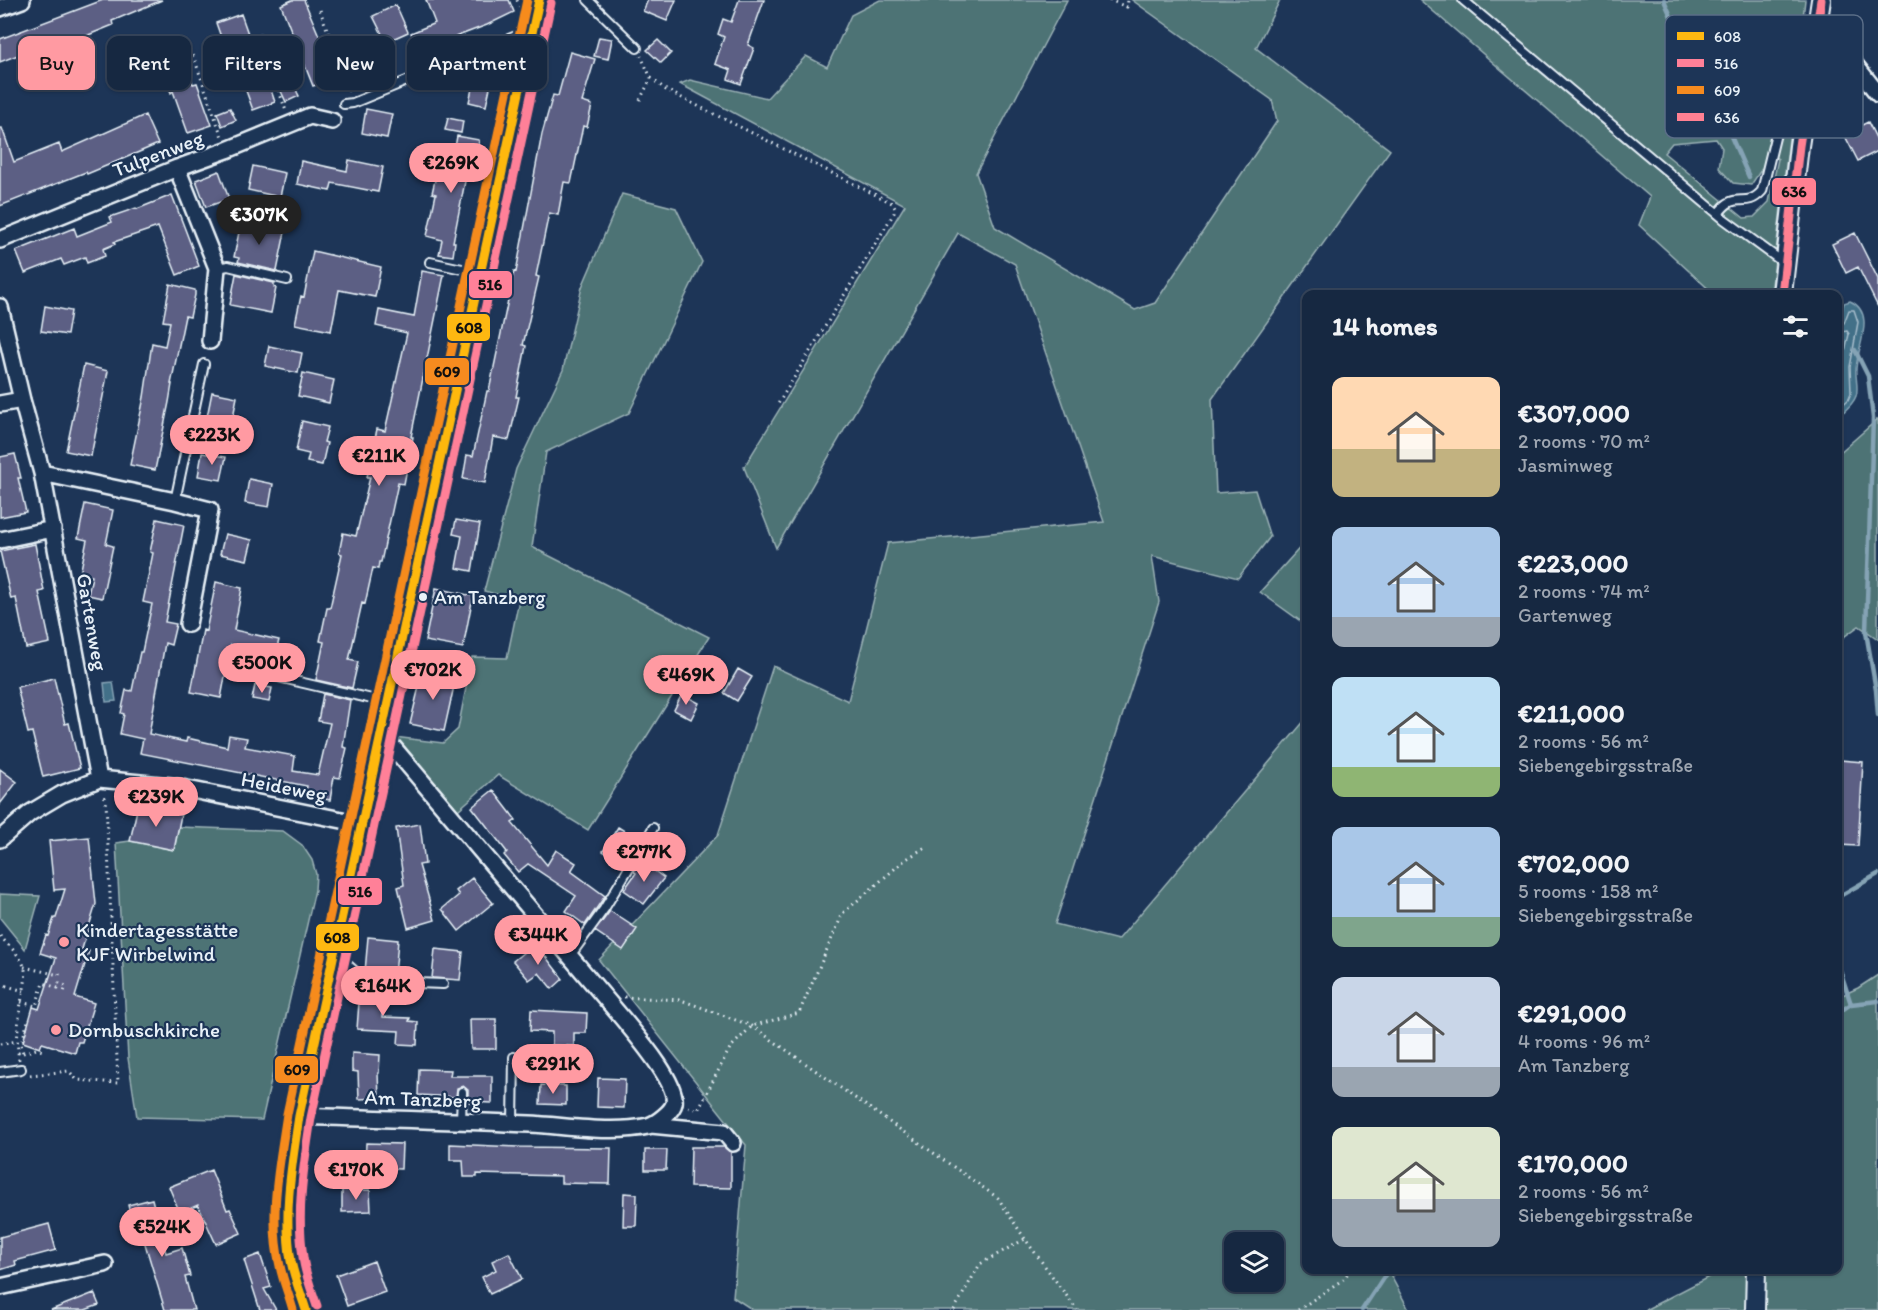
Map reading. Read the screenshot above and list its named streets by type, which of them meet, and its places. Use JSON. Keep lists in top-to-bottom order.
{
  "streets": {
    "street": [
      "Tulpenweg",
      "Gartenweg",
      "Heideweg",
      "Am Tanzberg"
    ]
  },
  "crossings": [
    ["Gartenweg", "Heideweg"]
  ],
  "places": ["Am Tanzberg", "Kindertagesstätte KJF Wirbelwind", "Dornbuschkirche"],
  "lines": [
    "transit line 608",
    "transit line 609",
    "transit line 636",
    "transit line 516"
  ],
  "legend": [
    "608",
    "516",
    "609",
    "636"
  ],
  "page": {
    "chip": [
      "Buy",
      "Rent",
      "Filters",
      "New",
      "Apartment"
    ],
    "price": [
      "€269K",
      "€307K",
      "€223K",
      "€211K",
      "€500K",
      "€702K",
      "€469K",
      "€239K",
      "€277K",
      "€344K",
      "€164K",
      "€291K",
      "€170K",
      "€524K"
    ],
    "heading": "14 homes",
    "list": [
      {
        "name": "€307,000",
        "note": "2 rooms · 70 m² · Jasminweg"
      },
      {
        "name": "€223,000",
        "note": "2 rooms · 74 m² · Gartenweg"
      },
      {
        "name": "€211,000",
        "note": "2 rooms · 56 m² · Siebengebirgsstraße"
      },
      {
        "name": "€702,000",
        "note": "5 rooms · 158 m² · Siebengebirgsstraße"
      },
      {
        "name": "€291,000",
        "note": "4 rooms · 96 m² · Am Tanzberg"
      },
      {
        "name": "€170,000",
        "note": "2 rooms · 56 m² · Siebengebirgsstraße"
      }
    ]
  }
}
